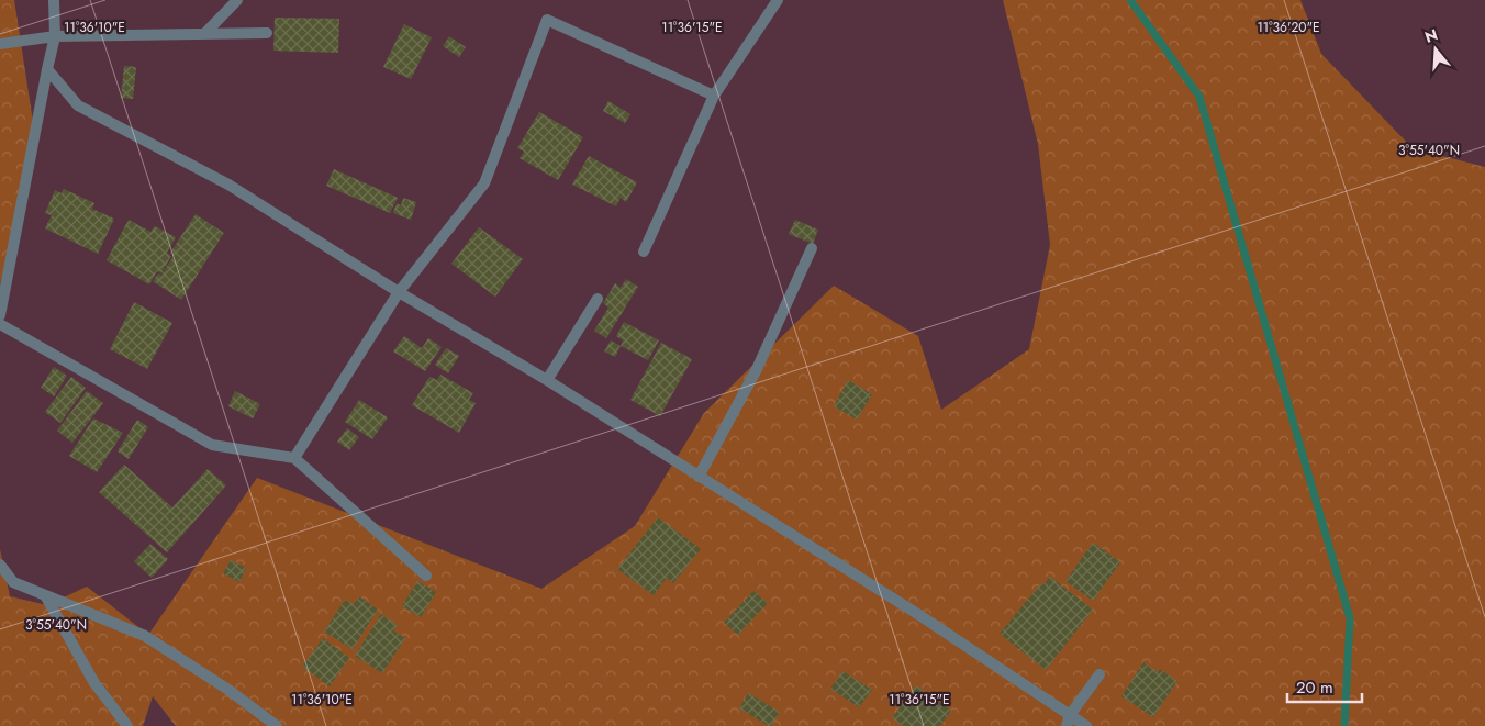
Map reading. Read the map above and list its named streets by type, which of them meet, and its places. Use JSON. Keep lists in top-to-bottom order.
{
  "scale_bar": "20 m",
  "north": "top",
  "coordinates": [
    "11°36'10\"E",
    "11°36'15\"E",
    "11°36'20\"E",
    "3°55'40\"N"
  ]
}
